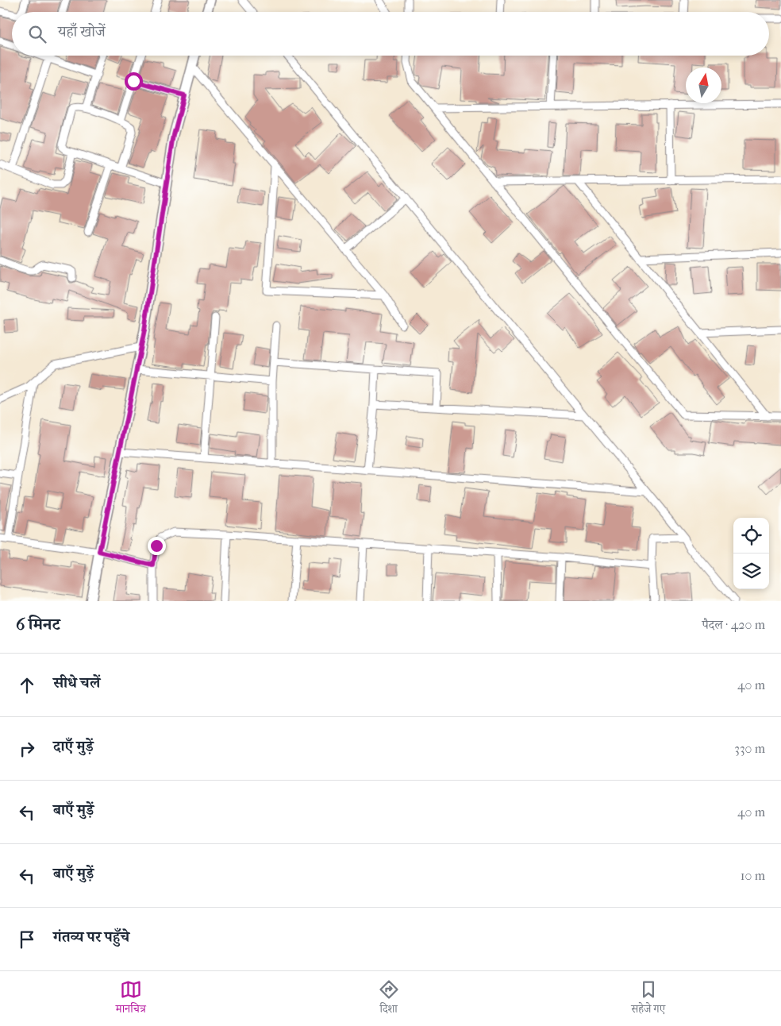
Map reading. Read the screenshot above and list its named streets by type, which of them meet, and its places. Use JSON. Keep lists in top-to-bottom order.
{
  "north": "top",
  "page": {
    "search": "यहाँ खोजें",
    "heading": ["6 मिनट", "पैदल · 420 m"],
    "list": [
      ["सीधे चलें", "40 m"],
      ["दाएँ मुड़ें", "330 m"],
      ["बाएँ मुड़ें", "40 m"],
      ["बाएँ मुड़ें", "10 m"],
      "गंतव्य पर पहुँचे"
    ],
    "nav": ["मानचित्र", "दिशा", "सहेजे गए"]
  }
}
